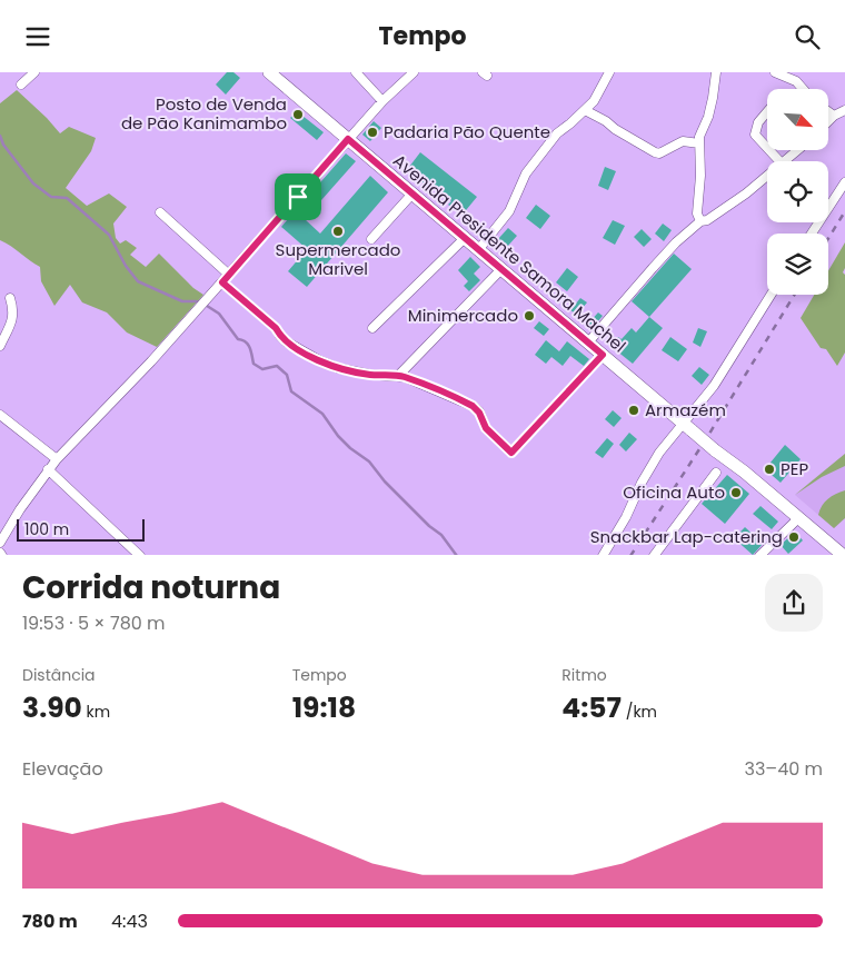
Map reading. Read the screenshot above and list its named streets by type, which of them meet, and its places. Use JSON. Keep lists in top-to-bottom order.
{
  "streets": {
    "main road": ["Avenida Presidente Samora Machel"]
  },
  "places": [
    "Posto de Venda de Pão Kanimambo",
    "Padaria Pão Quente",
    "Supermercado Marivel",
    "Minimercado",
    "Armazém",
    "PEP",
    "Oficina Auto",
    "Snackbar Lap-catering"
  ],
  "scale_bar": "100 m",
  "north": "bottom right",
  "page": {
    "header": "Tempo",
    "scale": "100 m",
    "heading": ["Corrida noturna", "19:53 · 5 × 780 m"],
    "stats": [
      ["Distância", "3.90 km"],
      ["Tempo", "19:18"],
      ["Ritmo", "4:57 /km"]
    ],
    "chart": ["Elevação", "33–40 m"],
    "list": [
      {
        "name": "780 m",
        "note": "4:43"
      }
    ]
  }
}
